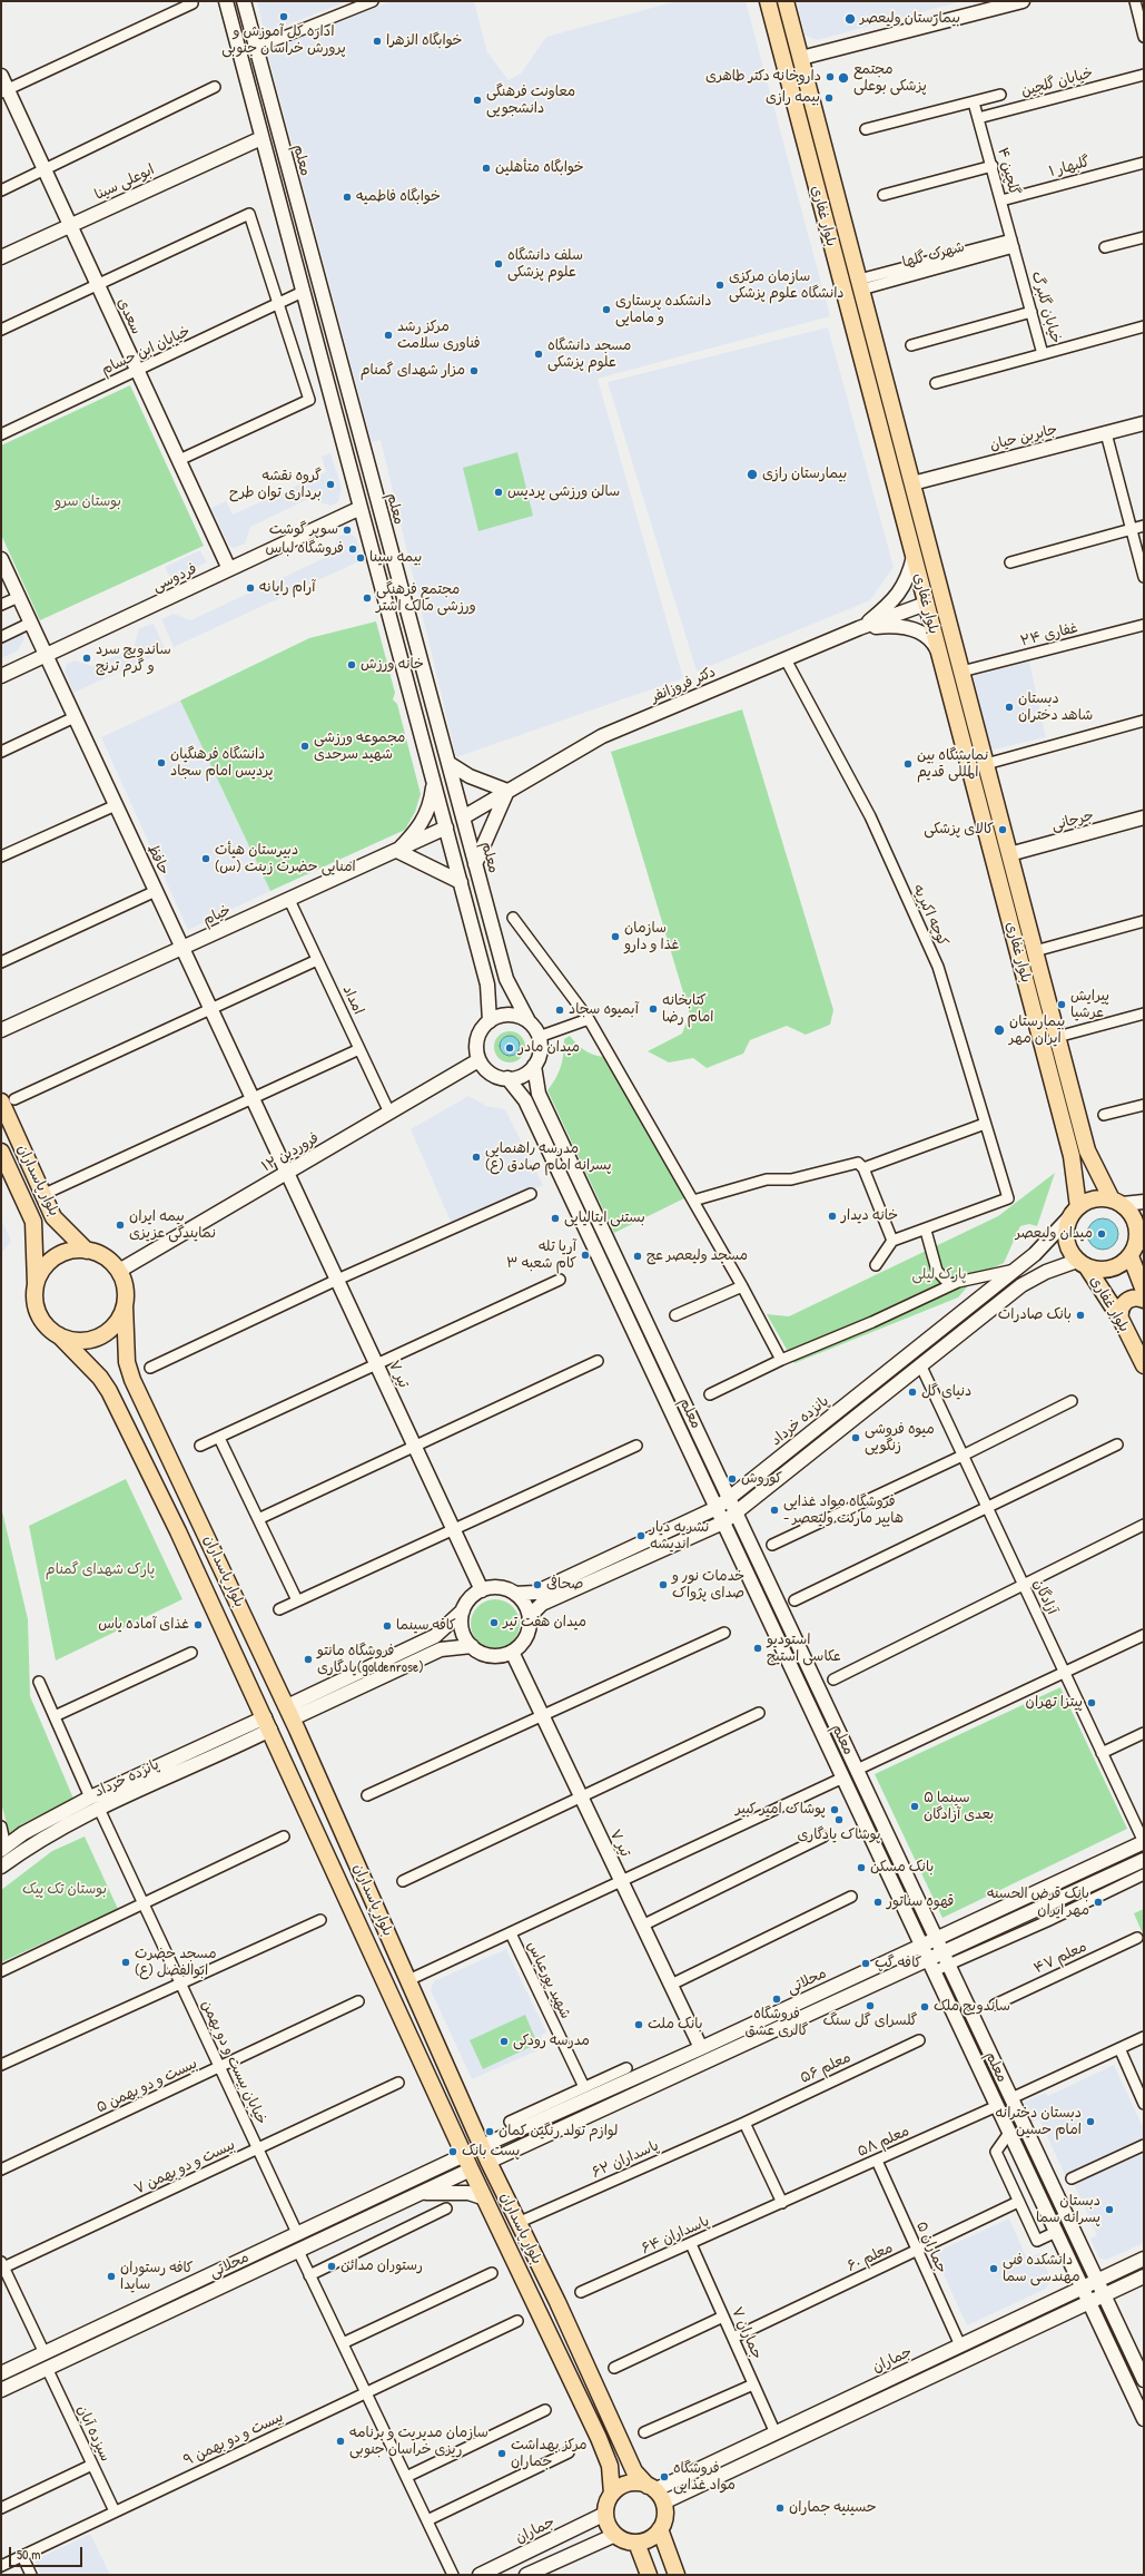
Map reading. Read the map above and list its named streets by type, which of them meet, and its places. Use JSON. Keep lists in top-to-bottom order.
{
  "streets": {
    "main road": [
      "معلم",
      "ابوعلی سینا",
      "بلوار غفاری",
      "سعدی",
      "جابربن حیان",
      "فردوسی",
      "دکتر فروزانفر",
      "جرجانی",
      "حافظ",
      "خیام",
      "۱۲ فروردین",
      "بلوار پاسداران",
      "۷ تیر",
      "پانزده خرداد",
      "محلاتی",
      "جماران"
    ],
    "street": [
      "خیابان گلچین",
      "گلبهار ۱",
      "گلچین ۴",
      "شهرک گلها",
      "خیابان گلبرگ",
      "خیابان ابن حسام",
      "غفاری ۲۴",
      "کوچه اکبریه",
      "امداد",
      "آزادگان",
      "معلم ۴۷",
      "شهید پورعباس",
      "خیابان بیست و دو بهمن",
      "معلم ۵۶",
      "بیست و دو بهمن ۵",
      "معلم ۵۸",
      "پاسداران ۶۲",
      "بیست و دو بهمن ۷",
      "پاسداران ۶۴",
      "جماران ۵",
      "معلم ۶۰",
      "جماران ۷",
      "سیزده آبان",
      "بیست و دو بهمن ۹"
    ]
  },
  "crossings": [
    ["خیابان گلچین", "گلچین ۴"],
    ["معلم", "دکتر فروزانفر"],
    ["معلم", "۱۲ فروردین"],
    ["معلم", "پانزده خرداد"],
    ["معلم", "محلاتی"],
    ["معلم", "معلم ۵۸"],
    ["معلم", "جماران"],
    ["گلبهار ۱", "گلچین ۴"],
    ["گلچین ۴", "شهرک گلها"],
    ["گلچین ۴", "خیابان گلبرگ"],
    ["ابوعلی سینا", "سعدی"],
    ["بلوار غفاری", "شهرک گلها"],
    ["بلوار غفاری", "جابربن حیان"],
    ["بلوار غفاری", "غفاری ۲۴"],
    ["بلوار غفاری", "دکتر فروزانفر"],
    ["بلوار غفاری", "جرجانی"],
    ["بلوار غفاری", "پانزده خرداد"],
    ["شهرک گلها", "خیابان گلبرگ"],
    ["سعدی", "خیابان ابن حسام"],
    ["سعدی", "فردوسی"],
    ["فردوسی", "حافظ"],
    ["دکتر فروزانفر", "کوچه اکبریه"],
    ["حافظ", "خیام"],
    ["حافظ", "۱۲ فروردین"],
    ["حافظ", "۷ تیر"],
    ["خیام", "امداد"],
    ["امداد", "۱۲ فروردین"],
    ["۱۲ فروردین", "بلوار پاسداران"],
    ["۱۲ فروردین", "۷ تیر"],
    ["بلوار پاسداران", "پانزده خرداد"],
    ["بلوار پاسداران", "محلاتی"],
    ["بلوار پاسداران", "پاسداران ۶۲"],
    ["بلوار پاسداران", "جماران"],
    ["۷ تیر", "پانزده خرداد"],
    ["۷ تیر", "محلاتی"],
    ["پانزده خرداد", "خیابان بیست و دو بهمن"],
    ["آزادگان", "محلاتی"],
    ["محلاتی", "خیابان بیست و دو بهمن"],
    ["محلاتی", "سیزده آبان"],
    ["خیابان بیست و دو بهمن", "بیست و دو بهمن ۵"],
    ["خیابان بیست و دو بهمن", "بیست و دو بهمن ۷"],
    ["معلم ۵۶", "پاسداران ۶۲"],
    ["معلم ۵۸", "پاسداران ۶۴"],
    ["معلم ۵۸", "جماران ۵"],
    ["پاسداران ۶۴", "جماران ۷"],
    ["جماران ۵", "معلم ۶۰"],
    ["جماران ۵", "جماران"],
    ["معلم ۶۰", "جماران ۷"],
    ["جماران ۷", "جماران"],
    ["سیزده آبان", "بیست و دو بهمن ۹"]
  ],
  "parks": [
    "بوستان سرو",
    "پارک لیلی",
    "پارک شهدای گمنام",
    "بوستان تک پیک"
  ],
  "places": [
    "اداره کل آموزش و پرورش خراسان جنوبی",
    "بیمارستان ولیعصر",
    "خوابگاه الزهرا",
    "داروخانه دکتر طاهری",
    "مجتمع پزشکی بوعلی",
    "بیمه رازی",
    "معاونت فرهنگی دانشجویی",
    "خوابگاه متأهلین",
    "خوابگاه فاطمیه",
    "سلف دانشگاه علوم پزشکی",
    "سازمان مرکزی دانشگاه علوم پزشکی",
    "دانشکده پرستاری و مامایی",
    "مرکز رشد فناوری سلامت",
    "مسجد دانشگاه علوم پزشکی",
    "مزار شهدای گمنام",
    "بیمارستان رازی",
    "گروه نقشه برداری توان طرح",
    "سالن ورزشی پردیس",
    "سوپر گوشت",
    "فروشگاه لباس",
    "بیمه سینا",
    "آرام رایانه",
    "مجتمع فرهنگی ورزشی مالک اشتر",
    "ساندویچ سرد و گرم ترنج",
    "خانه ورزش",
    "دبستان شاهد دختران",
    "مجموعه ورزشی شهید سرحدی",
    "دانشگاه فرهنگیان پردیس امام سجاد",
    "نمایشگاه بین المللی قدیم",
    "کالای پزشکی",
    "دبیرستان هیأت امنایی حضرت زینت (س)",
    "سازمان غذا و دارو",
    "پیرایش عرشیا",
    "کتابخانه امام رضا",
    "آبمیوه سجاد",
    "بیمارستان ایران مهر",
    "میدان مادر",
    "مدرسه راهنمایی پسرانه امام صادق (ع)",
    "خانه دیدار",
    "بستنی ایتالیایی",
    "بیمه ایران نمایندگی عزیزی",
    "میدان ولیعصر",
    "آریا تله کام شعبه ۳",
    "مسجد ولیعصر عج",
    "بانک صادرات",
    "دنیای گل",
    "میوه فروشی زنگویی",
    "کوروش",
    "فروشگاه مواد غذایی - هایپر مارکت ولیعصر",
    "نشریه دیار اندیشه",
    "صحافی",
    "خدمات نور و صدای پژواک",
    "میدان هفت تیر",
    "غذای آماده یاس",
    "کافه سینما",
    "استودیو عکاسی استیج",
    "فروشگاه مانتو یادگاری(goldenrose)",
    "پیتزا تهران",
    "سینما ۵ بعدی آزادگان",
    "پوشاک امیر کبیر",
    "پوشاک یادگاری",
    "بانک مسکن",
    "قهوه سناتور",
    "بانک قرض الحسنه مهر ایران",
    "مسجد حضرت ابوالفضل (ع)",
    "کافه گپ",
    "فروشگاه گالری عشق",
    "گلسرای گل سنگ",
    "ساندویچ ملک",
    "بانک ملت",
    "مدرسه رودکی",
    "دبستان دخترانه امام حسین",
    "لوازم تولد رنگین کمان",
    "پست بانک",
    "دبستان پسرانه سما",
    "رستوران مدائن",
    "دانشکده فنی مهندسی سما",
    "کافه رستوران سایدا",
    "سازمان مدیریت و برنامه ریزی خراسان جنوبی",
    "مرکز بهداشت جماران",
    "فروشگاه مواد غذایی",
    "حسینیه جماران"
  ],
  "scale_bar": "50 m"
}
